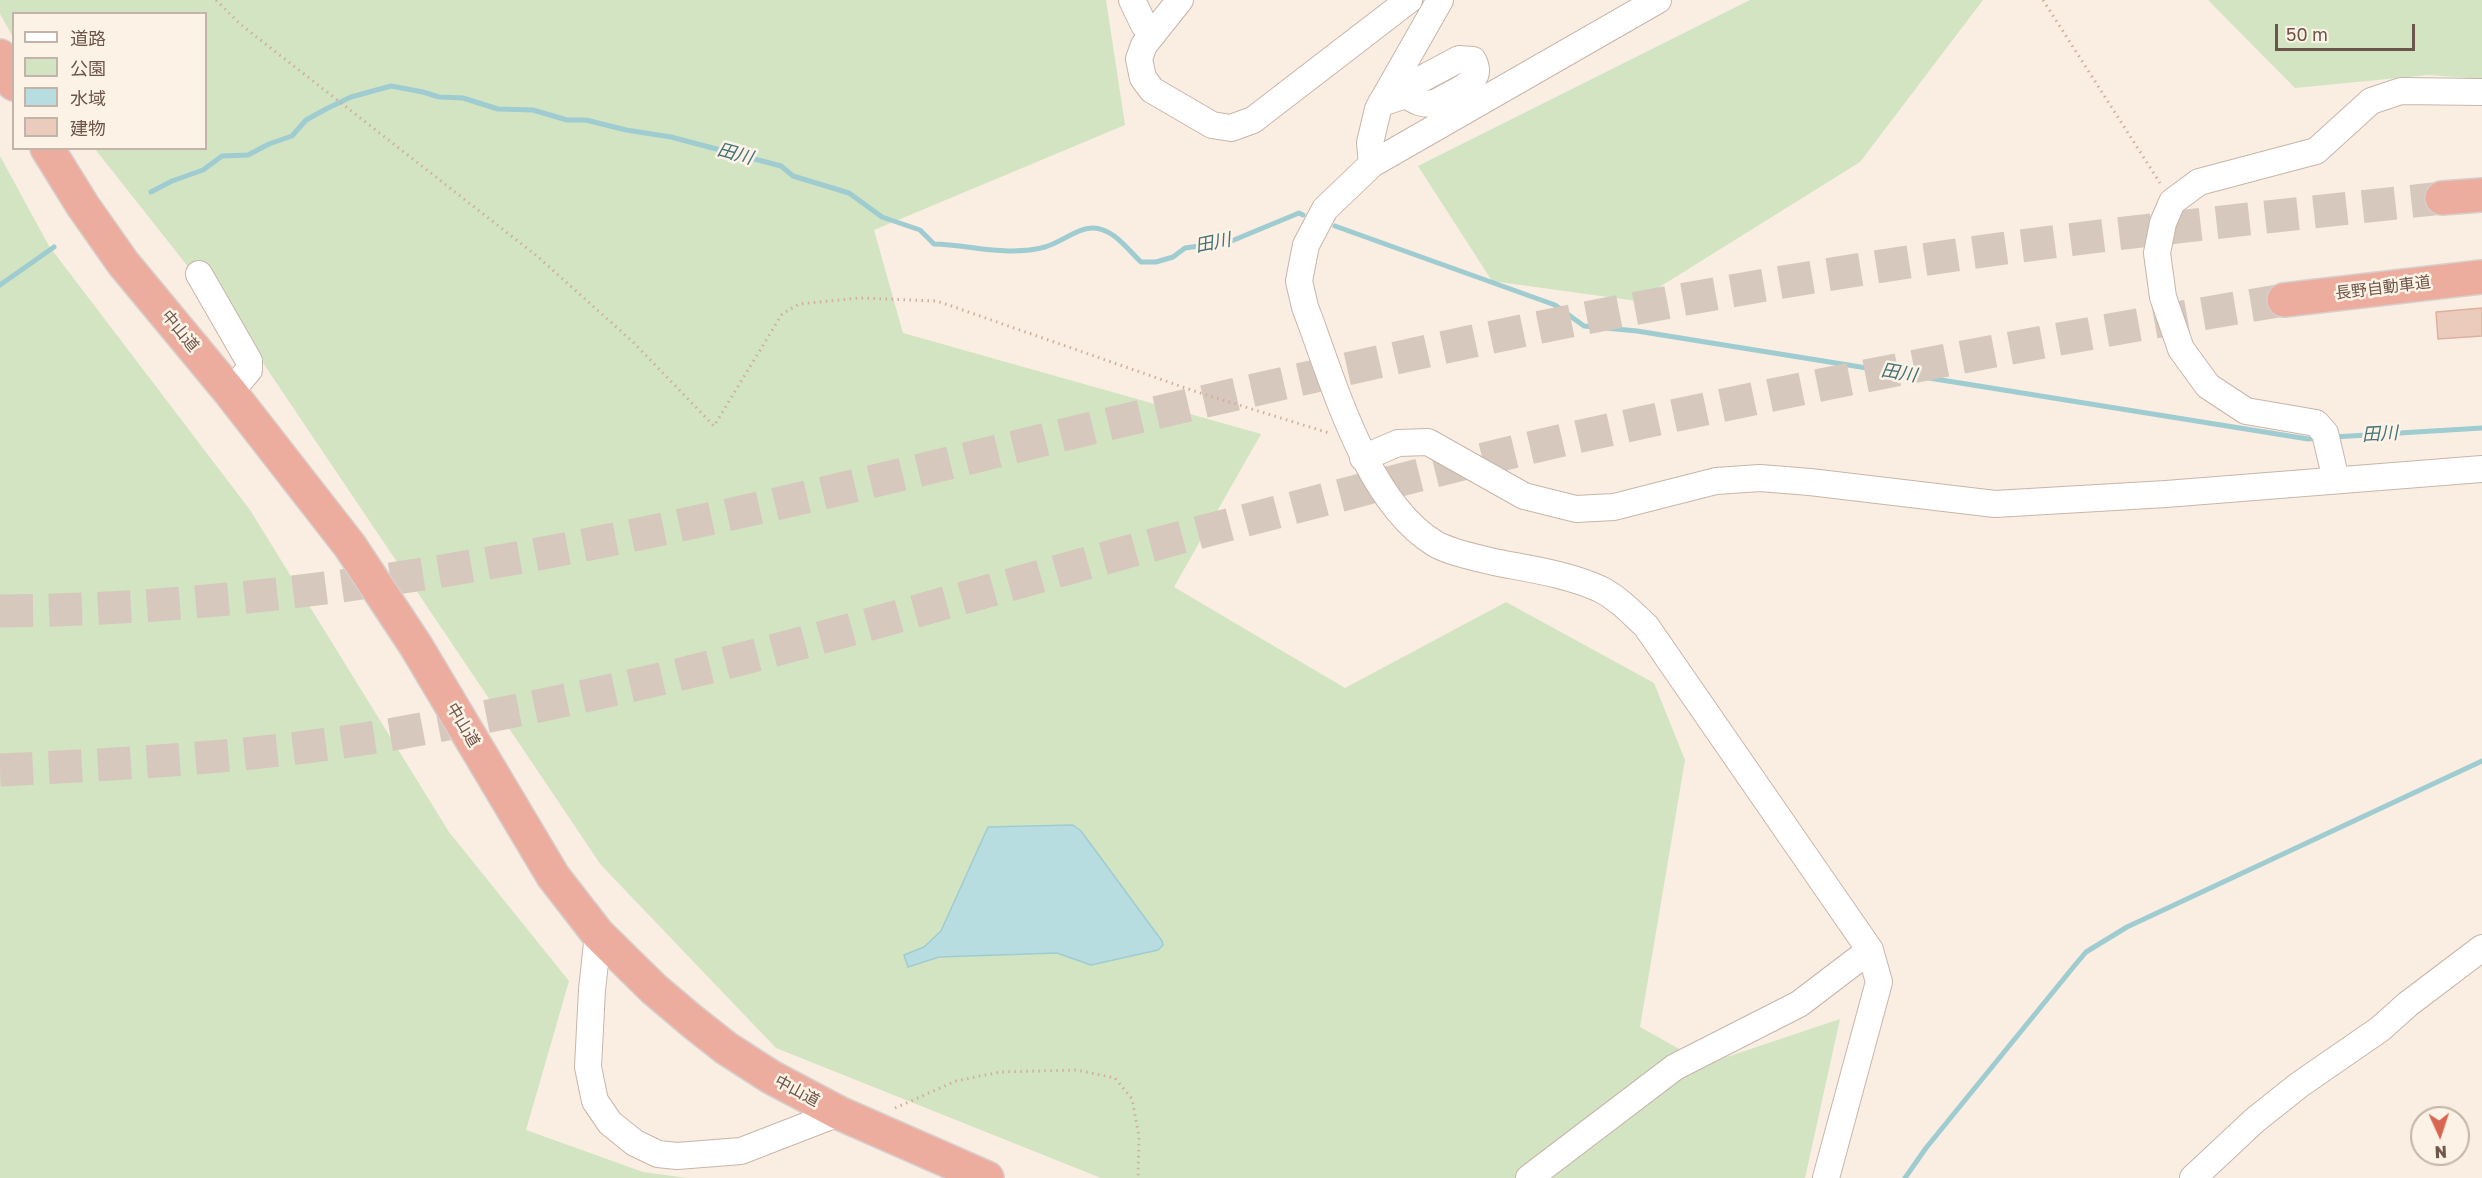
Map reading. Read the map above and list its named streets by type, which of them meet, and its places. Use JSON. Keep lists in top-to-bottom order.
{
  "streets": {
    "highway": ["長野自動車道", "中山道"]
  },
  "water": ["田川"],
  "legend": [
    "道路",
    "公園",
    "水域",
    "建物"
  ],
  "scale_bar": "50 m",
  "north": "bottom"
}
